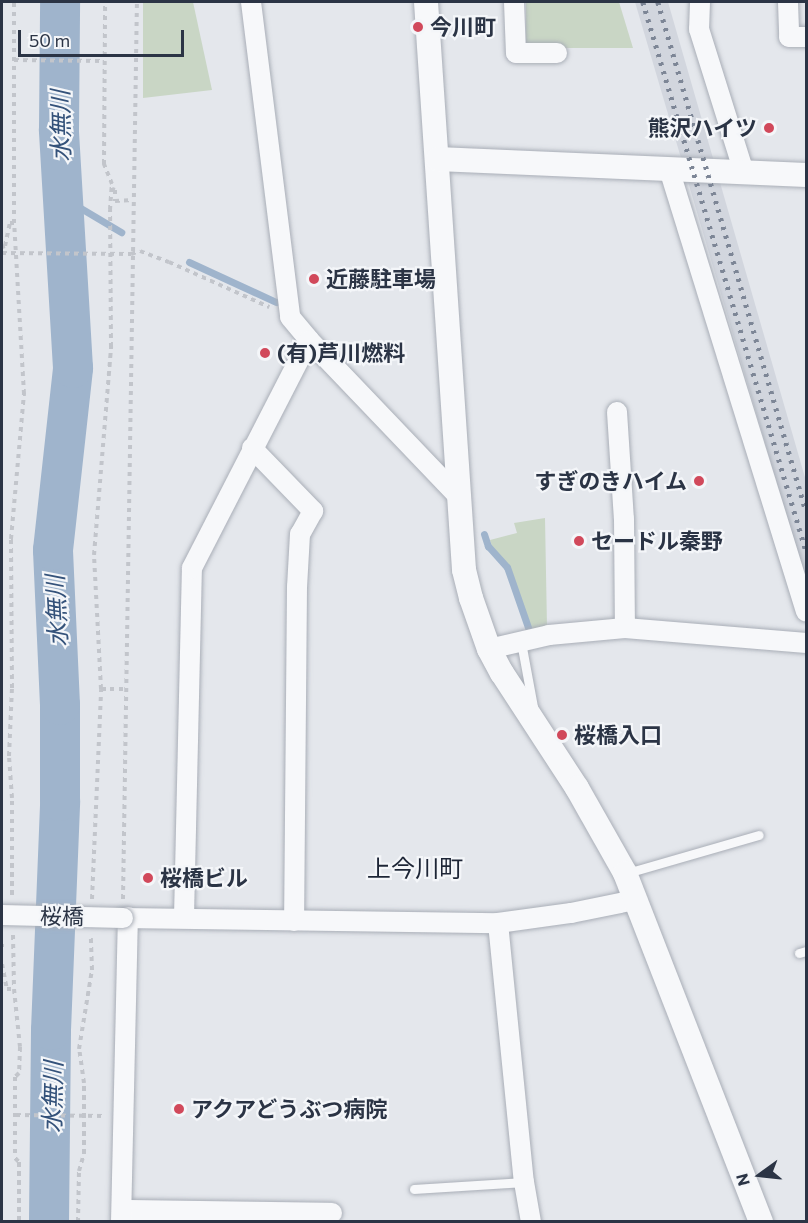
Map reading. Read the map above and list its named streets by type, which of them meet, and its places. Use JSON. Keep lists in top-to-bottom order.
{
  "streets": {
    "street": ["桜橋"]
  },
  "districts": ["上今川町"],
  "water": ["水無川"],
  "places": [
    "今川町",
    "熊沢ハイツ",
    "近藤駐車場",
    "(有)芦川燃料",
    "すぎのきハイム",
    "セードル秦野",
    "桜橋入口",
    "桜橋ビル",
    "アクアどうぶつ病院"
  ],
  "scale_bar": "50 m",
  "north": "left"
}
